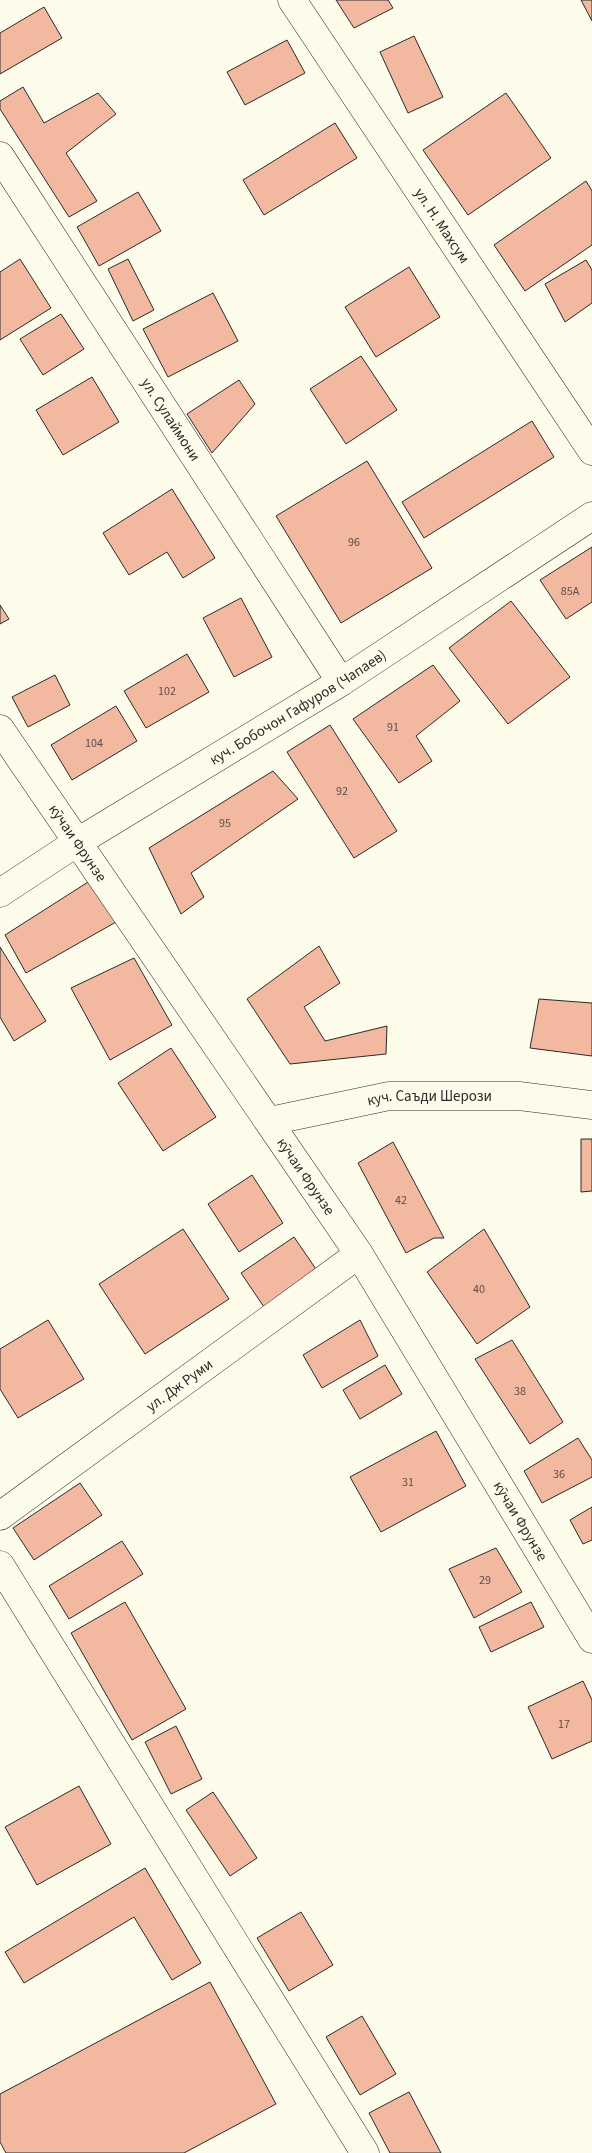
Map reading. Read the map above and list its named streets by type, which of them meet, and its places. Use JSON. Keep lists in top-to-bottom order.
{
  "streets": {
    "street": [
      "ул. Н. Махсум",
      "ул. Сулаймони",
      "куч. Бобочон Гафуров (Чапаев)",
      "кӯчаи Фрунзе",
      "куч. Саъди Шерози",
      "ул. Дж Руми"
    ]
  },
  "crossings": [
    ["ул. Сулаймони", "куч. Бобочон Гафуров (Чапаев)"],
    ["куч. Бобочон Гафуров (Чапаев)", "кӯчаи Фрунзе"],
    ["кӯчаи Фрунзе", "куч. Саъди Шерози"],
    ["кӯчаи Фрунзе", "ул. Дж Руми"]
  ],
  "house_numbers": [
    "96",
    "85А",
    "102",
    "91",
    "104",
    "92",
    "95",
    "42",
    "40",
    "38",
    "36",
    "31",
    "29",
    "17"
  ]
}
